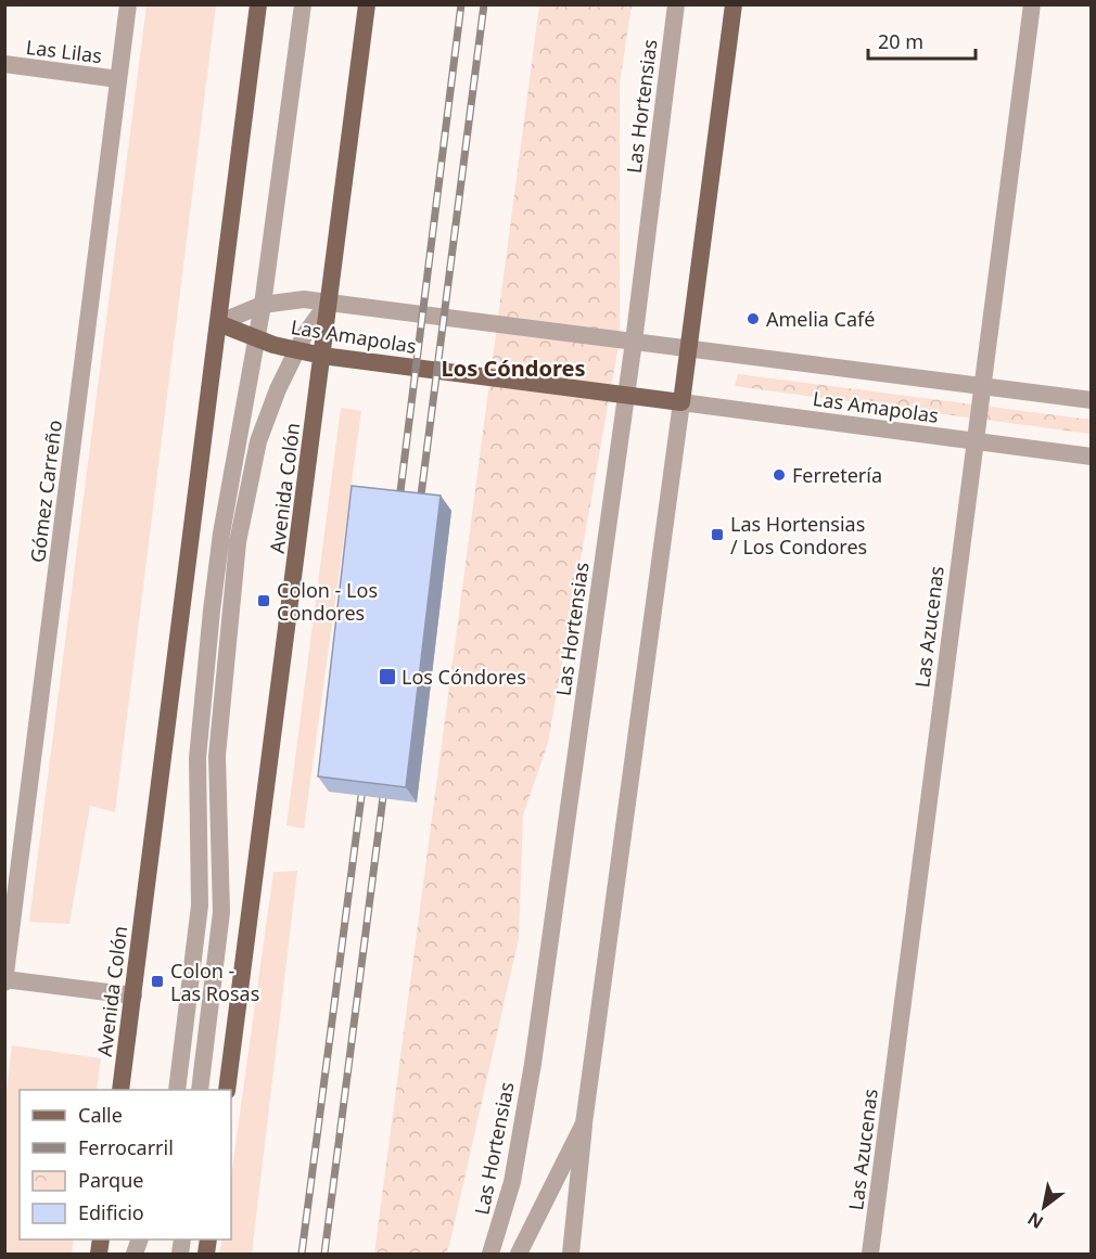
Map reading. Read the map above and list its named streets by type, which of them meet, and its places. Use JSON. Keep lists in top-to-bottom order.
{
  "streets": {
    "main road": ["Las Amapolas", "Avenida Colón"],
    "street": [
      "Las Lilas",
      "Las Hortensias",
      "Gómez Carreño",
      "Las Azucenas"
    ]
  },
  "crossings": [
    ["Las Lilas", "Gómez Carreño"],
    ["Las Hortensias", "Las Amapolas"],
    ["Las Amapolas", "Avenida Colón"],
    ["Las Amapolas", "Las Azucenas"]
  ],
  "districts": ["Los Cóndores"],
  "places": {
    "other": ["Amelia Café", "Ferretería"],
    "transit": [
      "Las Hortensias / Los Condores",
      "Colon - Los Condores",
      "Los Cóndores",
      "Colon - Las Rosas"
    ]
  },
  "legend": [
    "Calle",
    "Ferrocarril",
    "Parque",
    "Edificio"
  ],
  "scale_bar": "20 m",
  "north": "bottom left"
}
